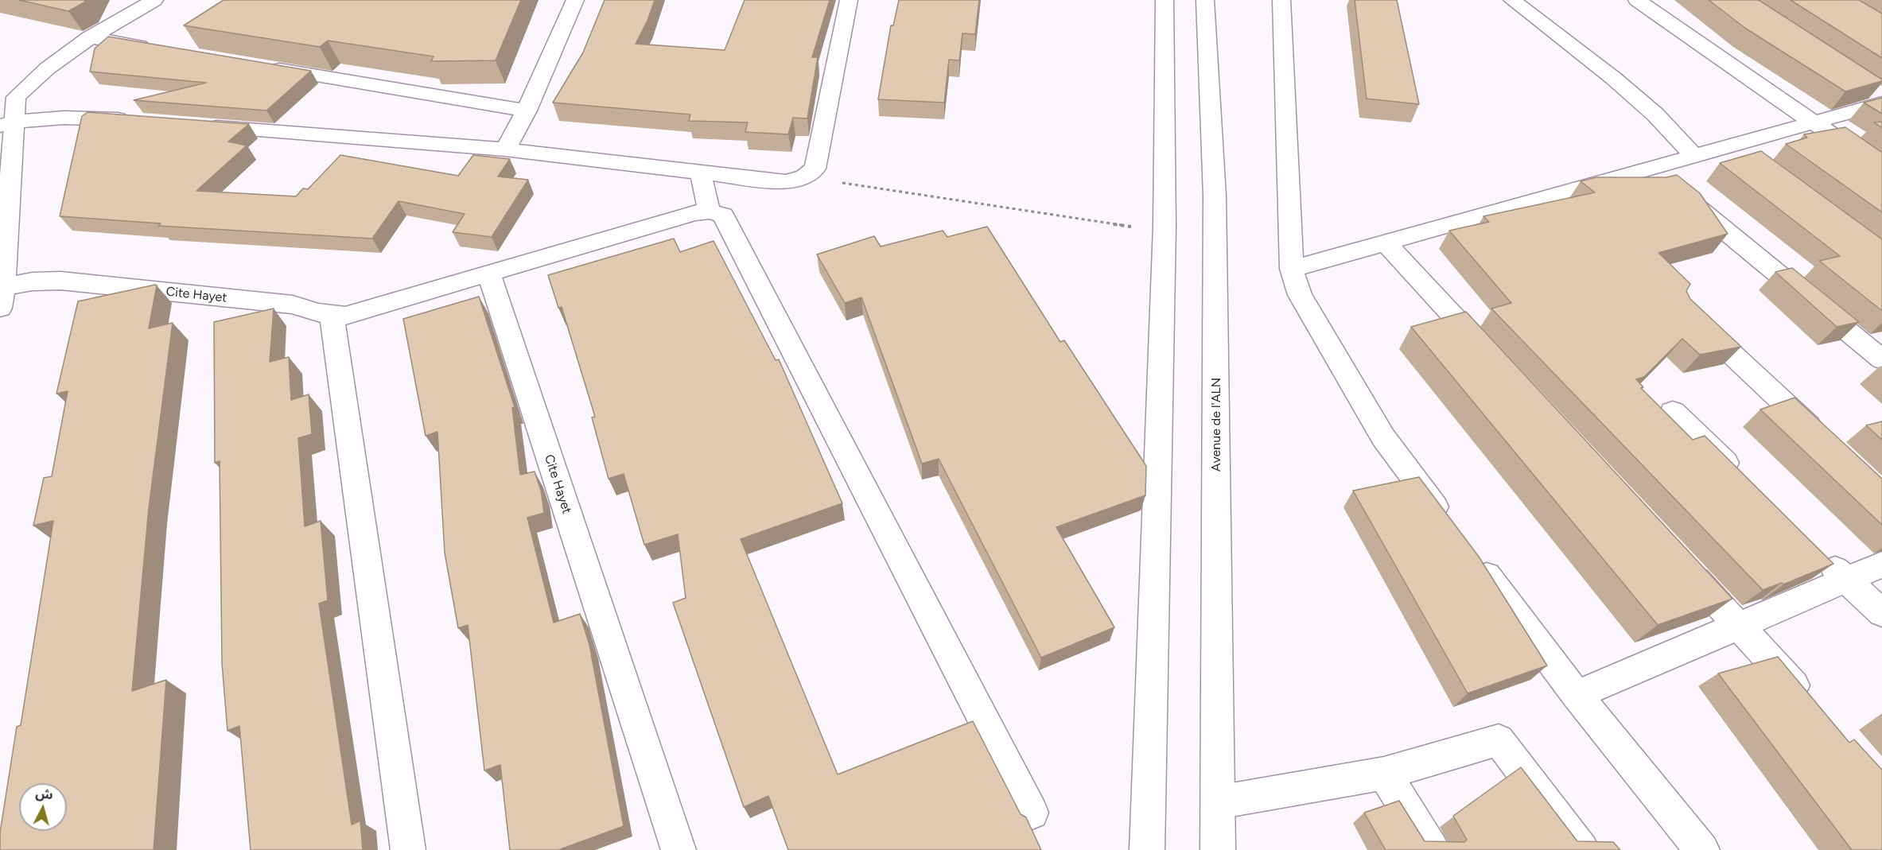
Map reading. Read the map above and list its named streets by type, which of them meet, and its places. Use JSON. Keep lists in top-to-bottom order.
{
  "streets": {
    "street": ["Cite Hayet", "Avenue de l'ALN"]
  },
  "north": "top"
}
